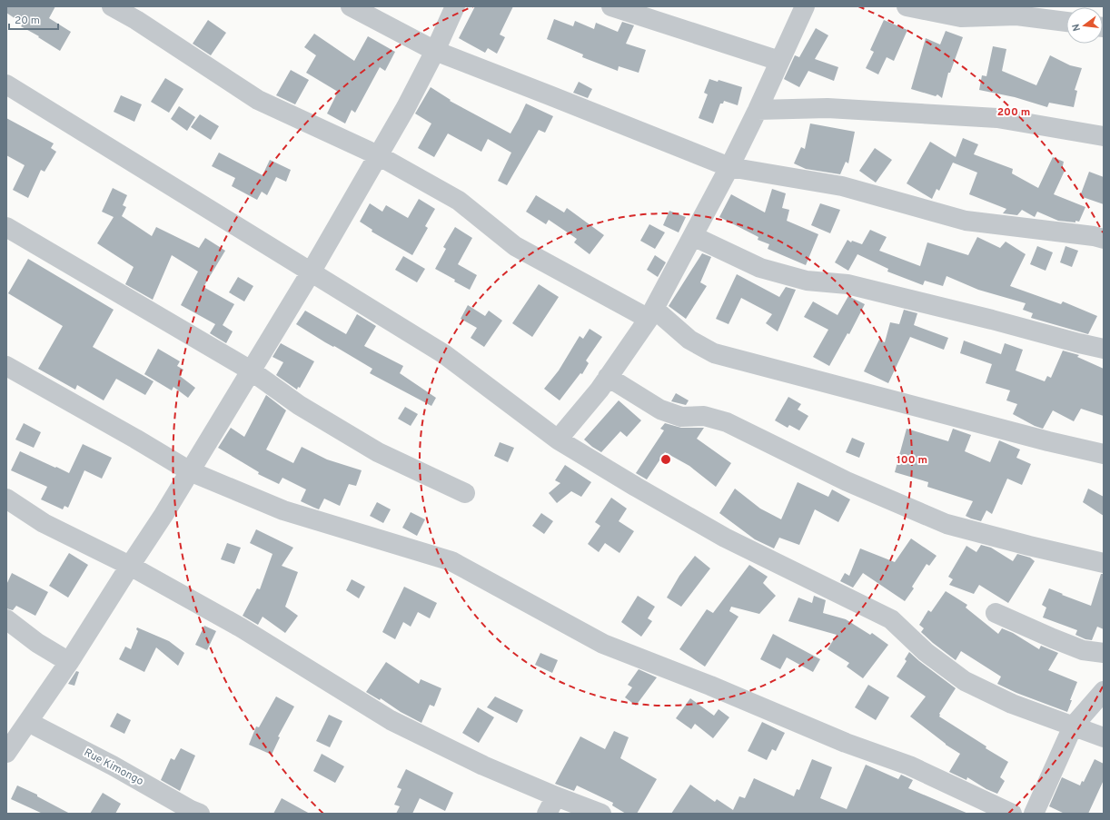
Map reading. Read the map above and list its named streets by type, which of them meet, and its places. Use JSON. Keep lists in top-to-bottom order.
{
  "streets": {
    "street": ["Rue Kimongo"]
  },
  "scale_bar": "20 m",
  "north": "left",
  "rings": ["200 m", "100 m"]
}
